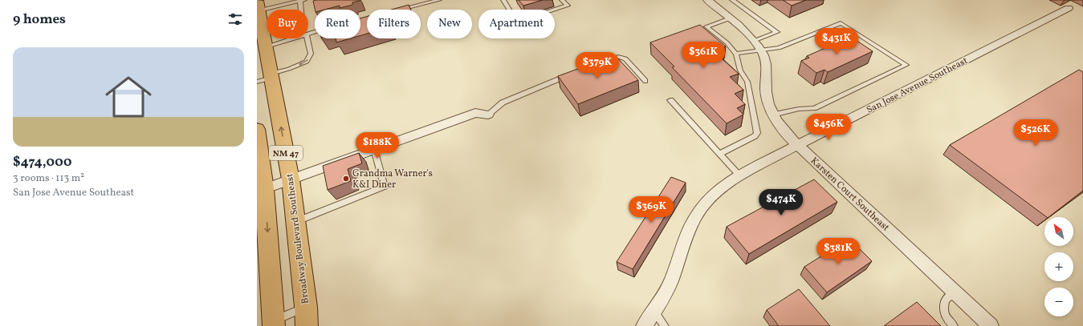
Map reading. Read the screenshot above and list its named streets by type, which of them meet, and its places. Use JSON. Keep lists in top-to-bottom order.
{
  "streets": {
    "main road": ["NM 47", "Broadway Boulevard Southeast"],
    "street": ["San Jose Avenue Southeast", "Karsten Court Southeast"]
  },
  "crossings": [
    ["San Jose Avenue Southeast", "Karsten Court Southeast"]
  ],
  "places": ["Grandma Warner's K&I Diner"],
  "north": "top left",
  "page": {
    "heading": "9 homes",
    "chip": [
      "Buy",
      "Rent",
      "Filters",
      "New",
      "Apartment"
    ],
    "price": [
      "$431K",
      "$361K",
      "$379K",
      "$456K",
      "$526K",
      "$188K",
      "$474K",
      "$369K",
      "$381K"
    ],
    "list": [
      {
        "name": "$474,000",
        "note": "3 rooms · 113 m² · San Jose Avenue Southeast"
      }
    ],
    "map_buttons": ["+", "−"]
  }
}
